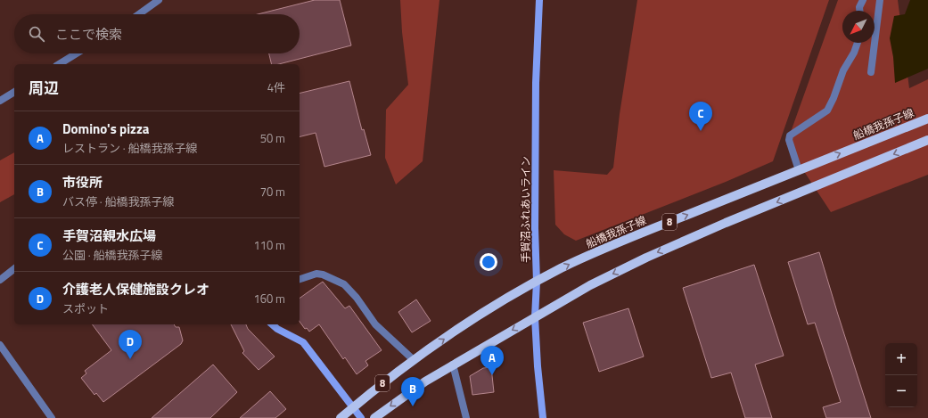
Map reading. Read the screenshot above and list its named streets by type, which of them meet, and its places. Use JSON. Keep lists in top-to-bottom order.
{
  "streets": {
    "main road": ["船橋我孫子線", "8"],
    "street": ["手賀沼ふれあいライン"]
  },
  "crossings": [
    ["船橋我孫子線", "手賀沼ふれあいライン"],
    ["手賀沼ふれあいライン", "8"]
  ],
  "north": "bottom left",
  "page": {
    "search": "ここで検索",
    "heading": ["周辺", "4件"],
    "pins": [
      "C",
      "D",
      "A",
      "B"
    ],
    "list": [
      {
        "mark": "A",
        "name": "Domino's pizza",
        "note": "レストラン · 船橋我孫子線",
        "value": "50 m"
      },
      {
        "mark": "B",
        "name": "市役所",
        "note": "バス停 · 船橋我孫子線",
        "value": "70 m"
      },
      {
        "mark": "C",
        "name": "手賀沼親水広場",
        "note": "公園 · 船橋我孫子線",
        "value": "110 m"
      },
      {
        "mark": "D",
        "name": "介護老人保健施設クレオ",
        "note": "スポット",
        "value": "160 m"
      }
    ],
    "map_buttons": ["+", "−"]
  }
}
